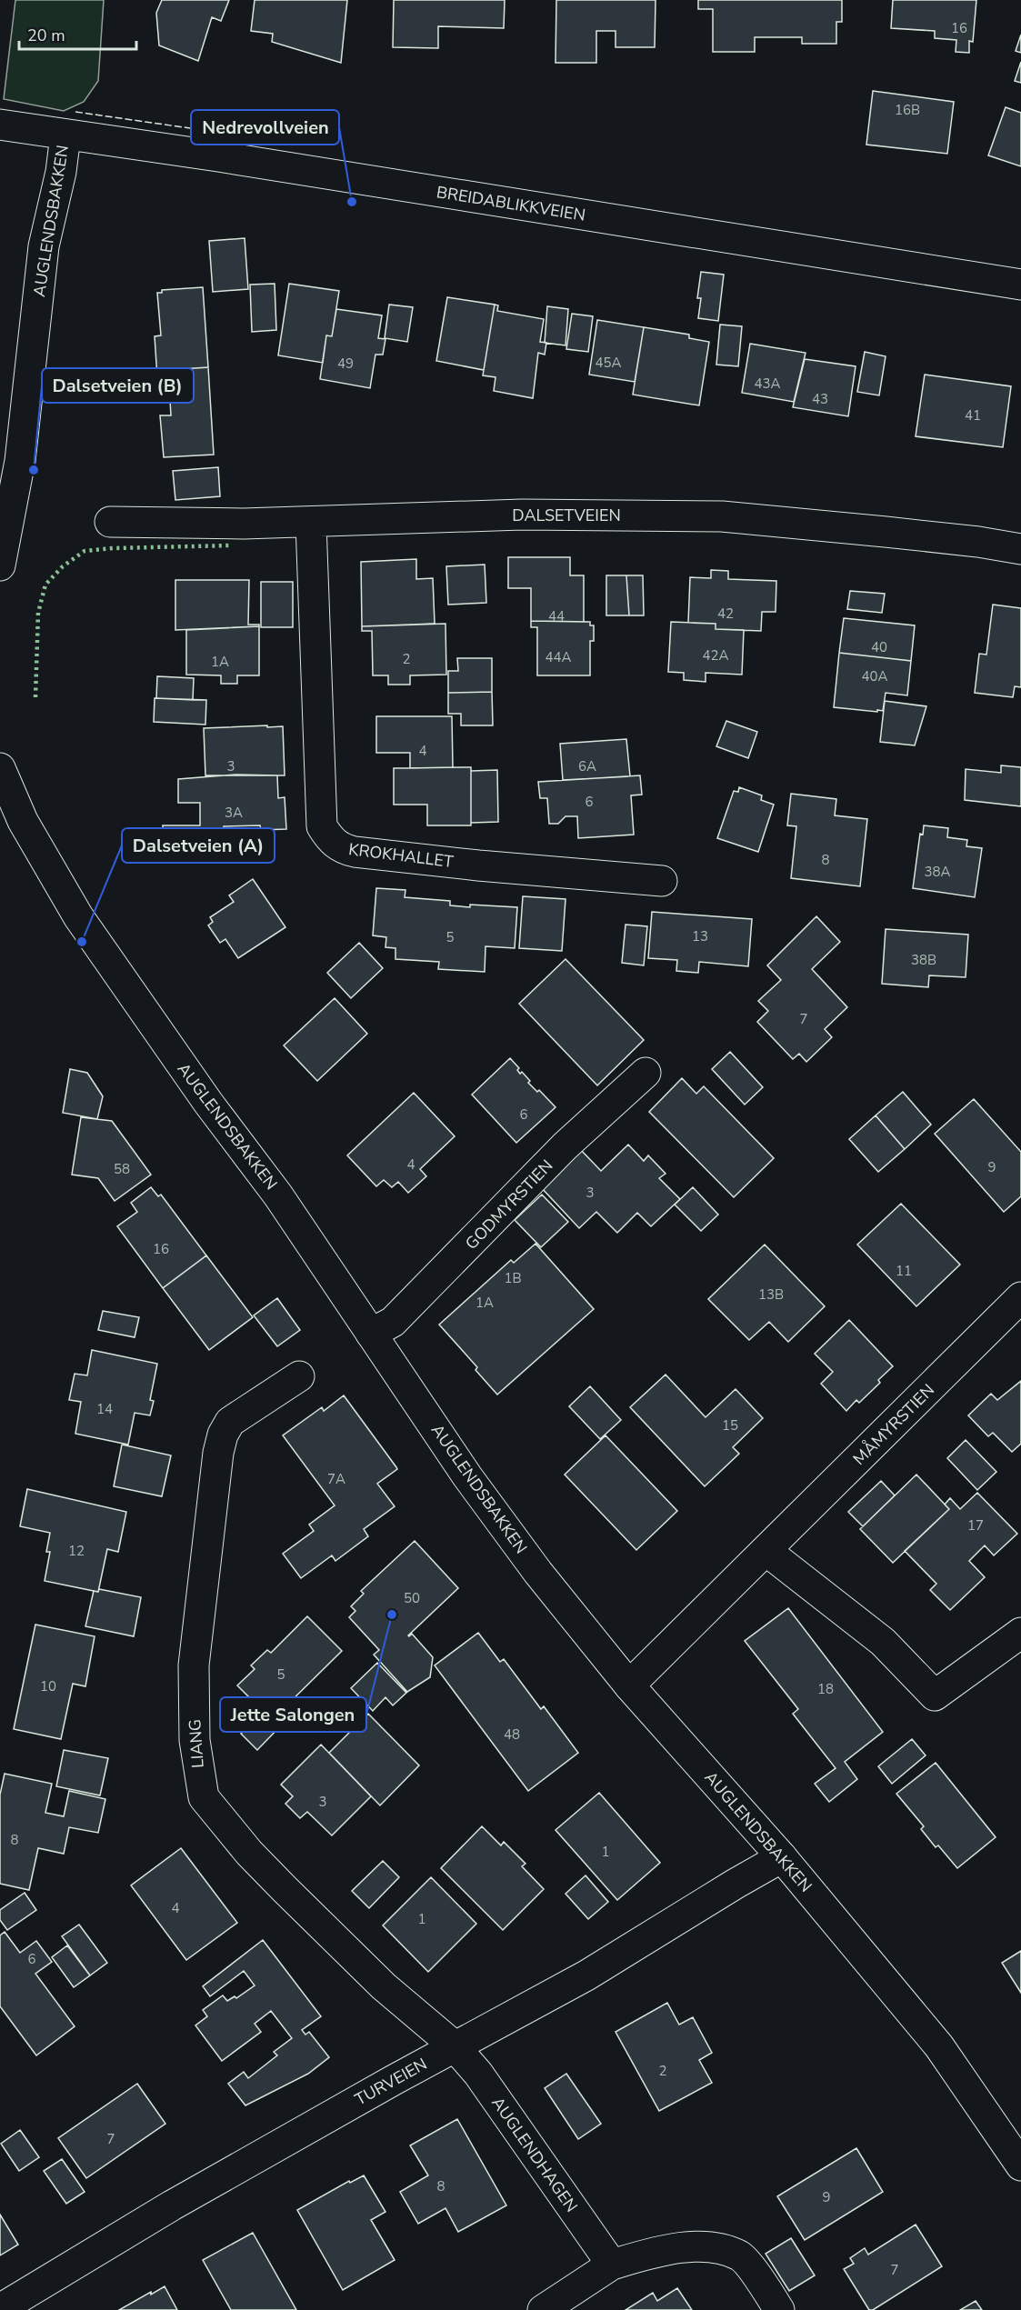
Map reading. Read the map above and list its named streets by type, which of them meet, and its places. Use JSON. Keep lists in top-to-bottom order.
{
  "streets": {
    "street": [
      "BREIDABLIKKVEIEN",
      "AUGLENDSBAKKEN",
      "DALSETVEIEN",
      "KROKHALLET",
      "GODMYRSTIEN",
      "MÅMYRSTIEN",
      "LIANG",
      "TURVEIEN",
      "AUGLENDHAGEN"
    ]
  },
  "crossings": [
    ["BREIDABLIKKVEIEN", "AUGLENDSBAKKEN"],
    ["AUGLENDSBAKKEN", "GODMYRSTIEN"],
    ["AUGLENDSBAKKEN", "MÅMYRSTIEN"],
    ["AUGLENDSBAKKEN", "TURVEIEN"],
    ["DALSETVEIEN", "KROKHALLET"],
    ["LIANG", "TURVEIEN"],
    ["LIANG", "AUGLENDHAGEN"],
    ["TURVEIEN", "AUGLENDHAGEN"]
  ],
  "places": [
    "Nedrevollveien",
    "Dalsetveien (B)",
    "Dalsetveien (A)",
    "Jette Salongen"
  ],
  "house_numbers": [
    "16",
    "16B",
    "45A",
    "49",
    "43A",
    "43",
    "41",
    "42",
    "44",
    "40",
    "42A",
    "44A",
    "2",
    "1A",
    "40A",
    "4",
    "3",
    "6A",
    "6",
    "3A",
    "8",
    "38A",
    "13",
    "5",
    "38B",
    "7",
    "6",
    "4",
    "9",
    "58",
    "3",
    "16",
    "11",
    "1B",
    "13B",
    "1A",
    "14",
    "15",
    "7A",
    "17",
    "12",
    "50",
    "5",
    "10",
    "18",
    "48",
    "3",
    "8",
    "1",
    "4",
    "1",
    "6",
    "2",
    "7",
    "8",
    "9",
    "7"
  ],
  "scale_bar": "20 m"
}
